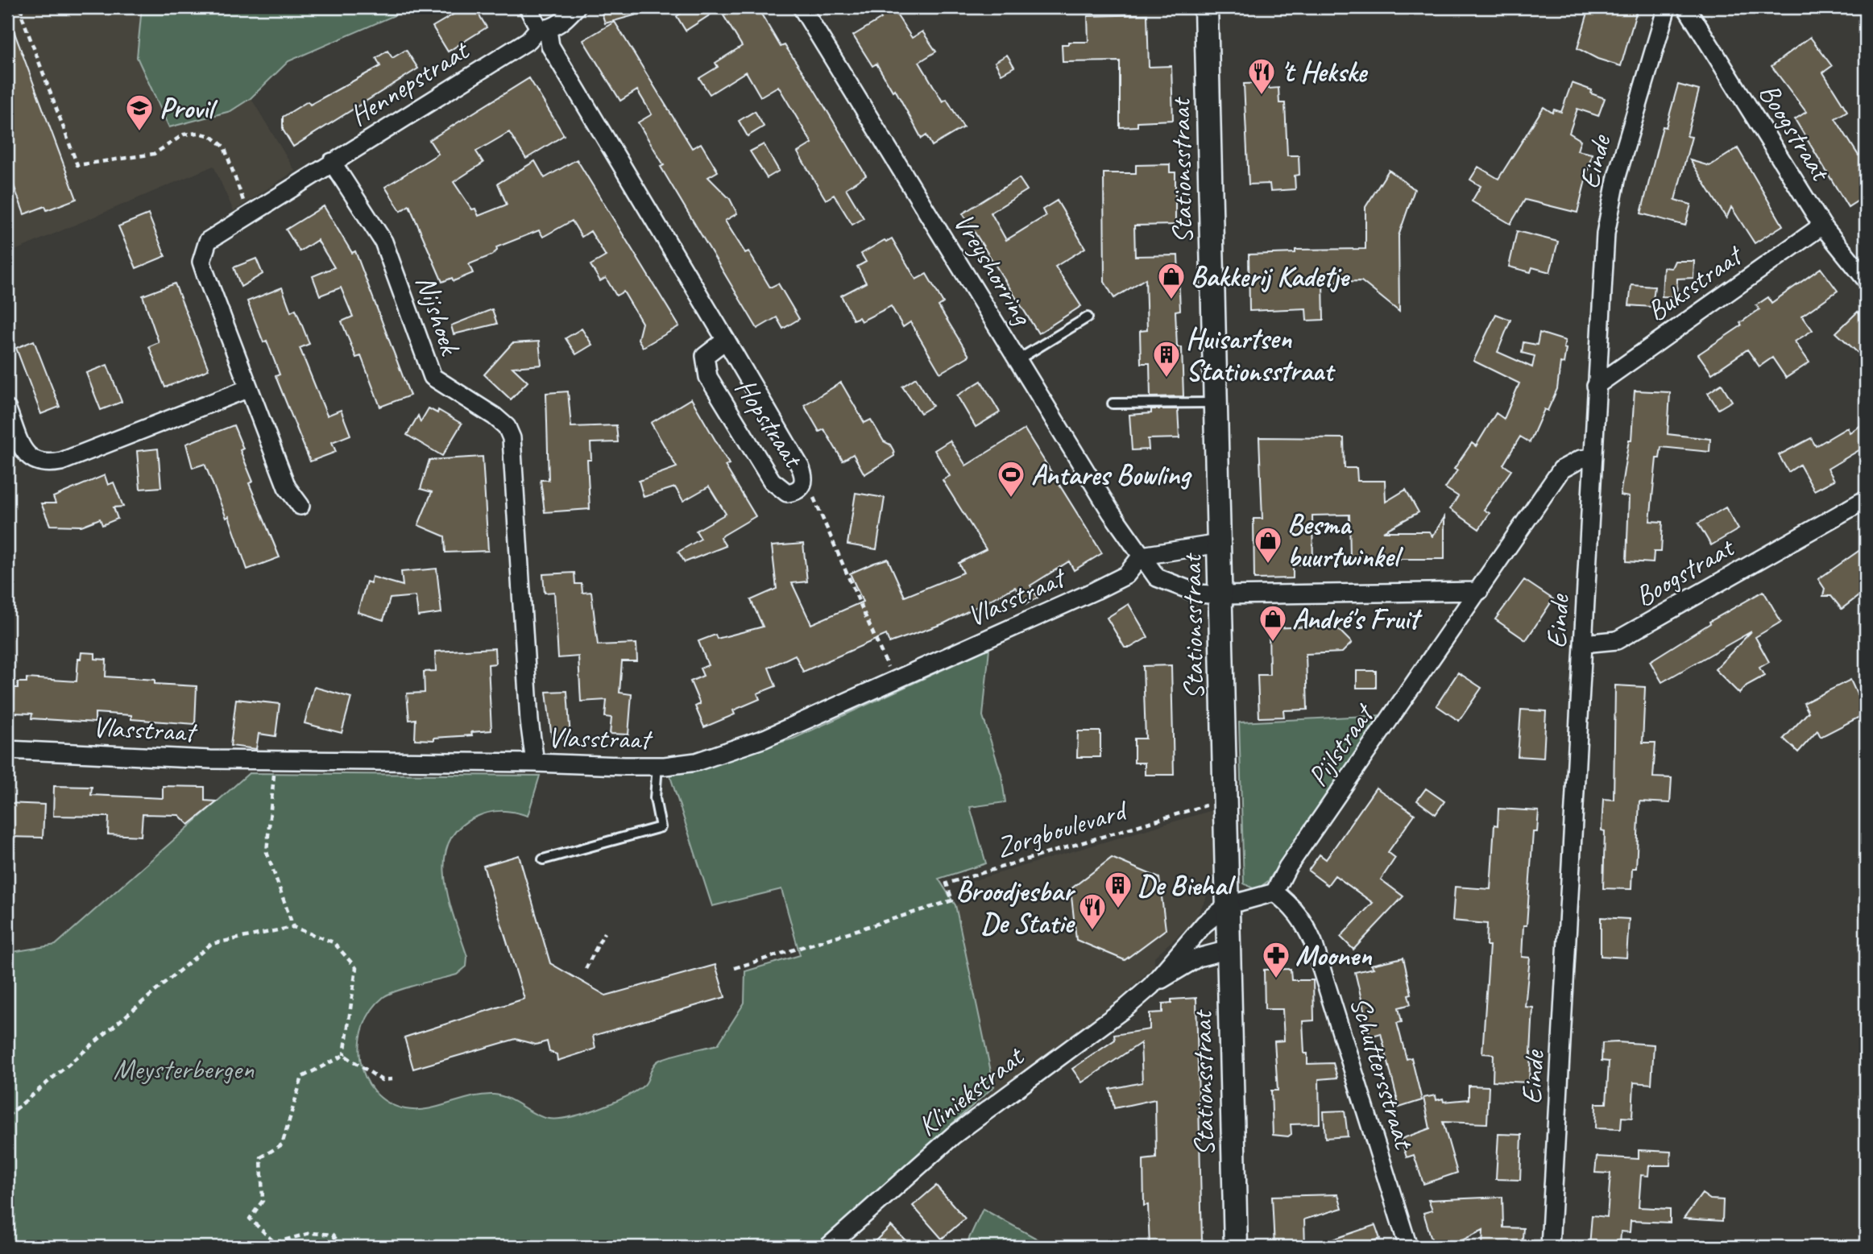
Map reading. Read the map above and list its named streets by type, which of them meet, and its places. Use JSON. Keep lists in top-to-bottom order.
{
  "streets": {
    "main road": ["Stationsstraat"],
    "street": [
      "Hennepstraat",
      "Boogstraat",
      "Einde",
      "Vreyshorring",
      "Buksstraat",
      "Nijshoek",
      "Hopstraat",
      "Vlasstraat",
      "Pijlstraat",
      "Schuttersstraat",
      "Kliniekstraat"
    ],
    "path": ["Zorgboulevard"]
  },
  "crossings": [
    ["Hennepstraat", "Nijshoek"],
    ["Hennepstraat", "Hopstraat"],
    ["Boogstraat", "Einde"],
    ["Boogstraat", "Buksstraat"],
    ["Einde", "Buksstraat"],
    ["Einde", "Pijlstraat"],
    ["Stationsstraat", "Vreyshorring"],
    ["Stationsstraat", "Zorgboulevard"],
    ["Stationsstraat", "Kliniekstraat"],
    ["Vreyshorring", "Vlasstraat"],
    ["Nijshoek", "Vlasstraat"],
    ["Pijlstraat", "Schuttersstraat"]
  ],
  "parks": ["Meysterbergen"],
  "places": {
    "restaurant": ["'t Hekske", "Broodjesbar De Statie"],
    "school or university": ["Provil"],
    "shop": ["Bakkerij Kadetje", "Besma buurtwinkel", "André's Fruit"],
    "building": ["Huisartsen Stationsstraat", "De Biehal"],
    "sports": ["Antares Bowling"],
    "pharmacy": ["Moonen"]
  }
}
